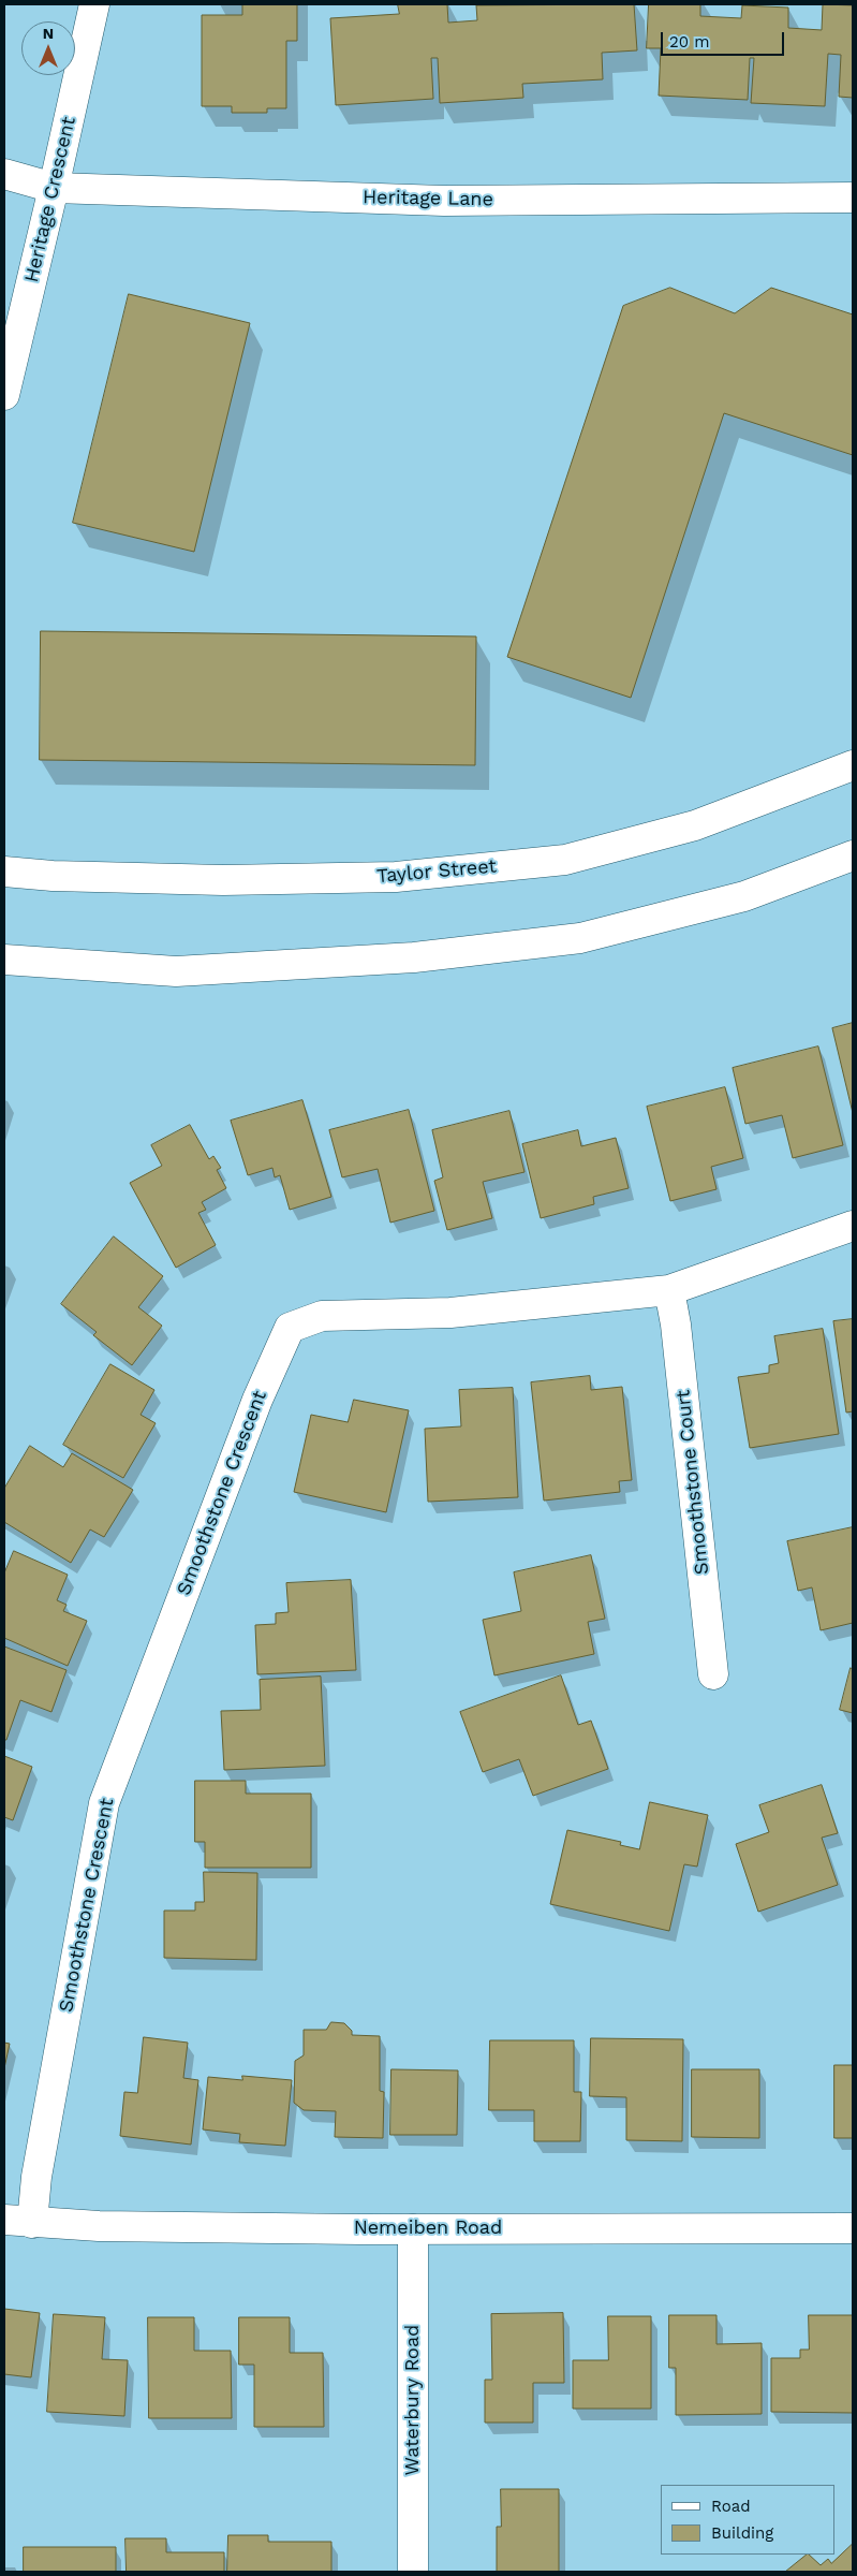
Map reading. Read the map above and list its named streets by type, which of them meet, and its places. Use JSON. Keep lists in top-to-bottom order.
{
  "streets": {
    "street": [
      "Heritage Lane",
      "Heritage Crescent",
      "Taylor Street",
      "Smoothstone Court",
      "Smoothstone Crescent",
      "Nemeiben Road",
      "Waterbury Road"
    ]
  },
  "crossings": [
    ["Heritage Lane", "Heritage Crescent"],
    ["Smoothstone Court", "Smoothstone Crescent"],
    ["Smoothstone Crescent", "Nemeiben Road"],
    ["Nemeiben Road", "Waterbury Road"]
  ],
  "legend": ["Road", "Building"],
  "scale_bar": "20 m",
  "north": "top"
}
